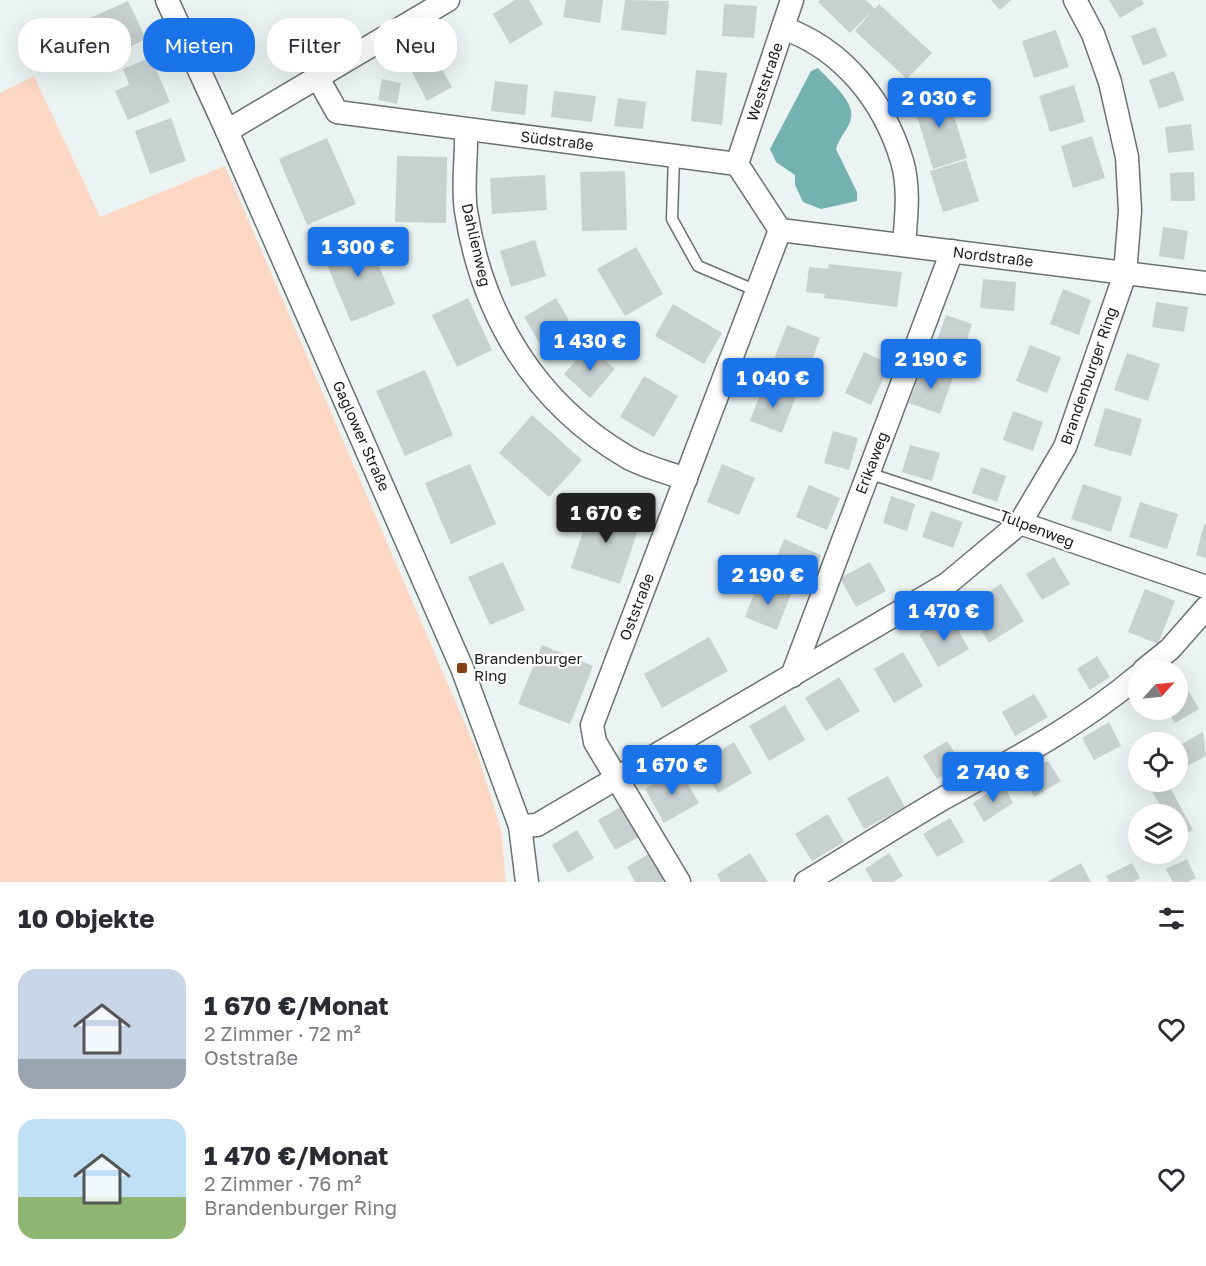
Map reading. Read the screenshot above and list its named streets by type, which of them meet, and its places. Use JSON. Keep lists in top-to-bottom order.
{
  "streets": {
    "street": [
      "Weststraße",
      "Südstraße",
      "Dahlienweg",
      "Nordstraße",
      "Brandenburger Ring",
      "Gaglower Straße",
      "Erikaweg",
      "Tulpenweg",
      "Oststraße"
    ]
  },
  "crossings": [
    ["Weststraße", "Südstraße"],
    ["Südstraße", "Dahlienweg"],
    ["Dahlienweg", "Oststraße"],
    ["Nordstraße", "Brandenburger Ring"],
    ["Nordstraße", "Erikaweg"],
    ["Nordstraße", "Oststraße"],
    ["Brandenburger Ring", "Gaglower Straße"],
    ["Brandenburger Ring", "Erikaweg"],
    ["Brandenburger Ring", "Tulpenweg"],
    ["Brandenburger Ring", "Oststraße"],
    ["Erikaweg", "Tulpenweg"]
  ],
  "places": {
    "transit": ["Brandenburger Ring"]
  },
  "north": "top right",
  "page": {
    "chip": [
      "Kaufen",
      "Mieten",
      "Filter",
      "Neu"
    ],
    "price": [
      "2 030 €",
      "1 300 €",
      "1 430 €",
      "2 190 €",
      "1 040 €",
      "1 670 €",
      "2 190 €",
      "1 470 €",
      "1 670 €",
      "2 740 €"
    ],
    "heading": "10 Objekte",
    "list": [
      {
        "name": "1 670 €/Monat",
        "note": "2 Zimmer · 72 m² · Oststraße"
      },
      {
        "name": "1 470 €/Monat",
        "note": "2 Zimmer · 76 m² · Brandenburger Ring"
      }
    ]
  }
}
